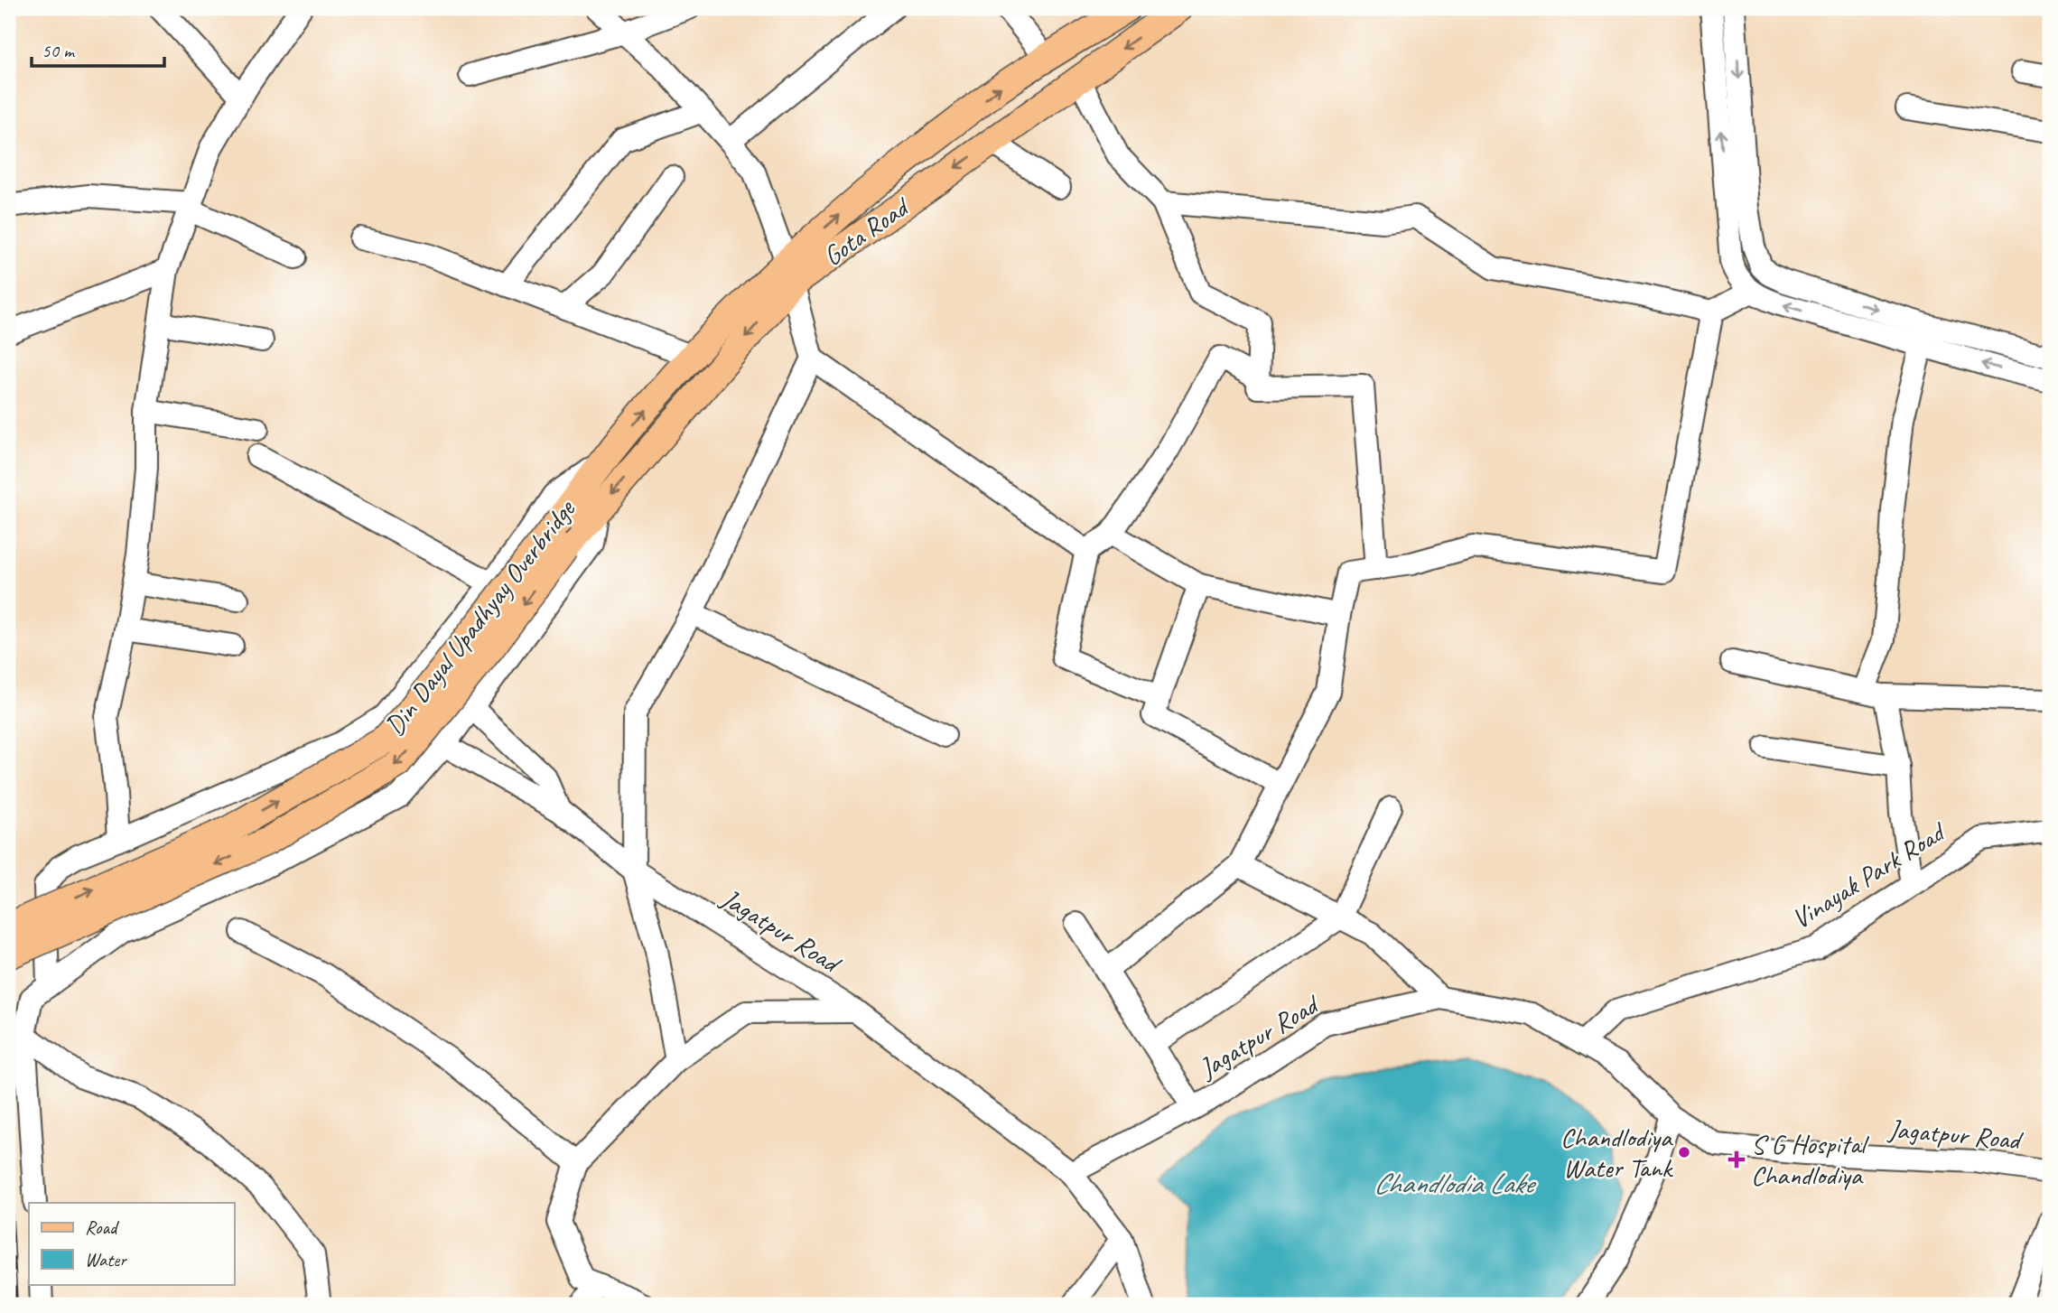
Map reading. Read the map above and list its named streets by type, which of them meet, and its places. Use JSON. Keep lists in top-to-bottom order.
{
  "streets": {
    "main road": ["Gota Road", "Din Dayal Upadhyay Overbridge"],
    "street": ["Vinayak Park Road", "Jagatpur Road"]
  },
  "crossings": [
    ["Gota Road", "Din Dayal Upadhyay Overbridge"],
    ["Vinayak Park Road", "Jagatpur Road"]
  ],
  "water": ["Chandlodia Lake"],
  "places": {
    "other": ["Chandlodiya Water Tank"],
    "health": ["S G Hospital Chandlodiya"]
  },
  "legend": ["Road", "Water"],
  "scale_bar": "50 m"
}
